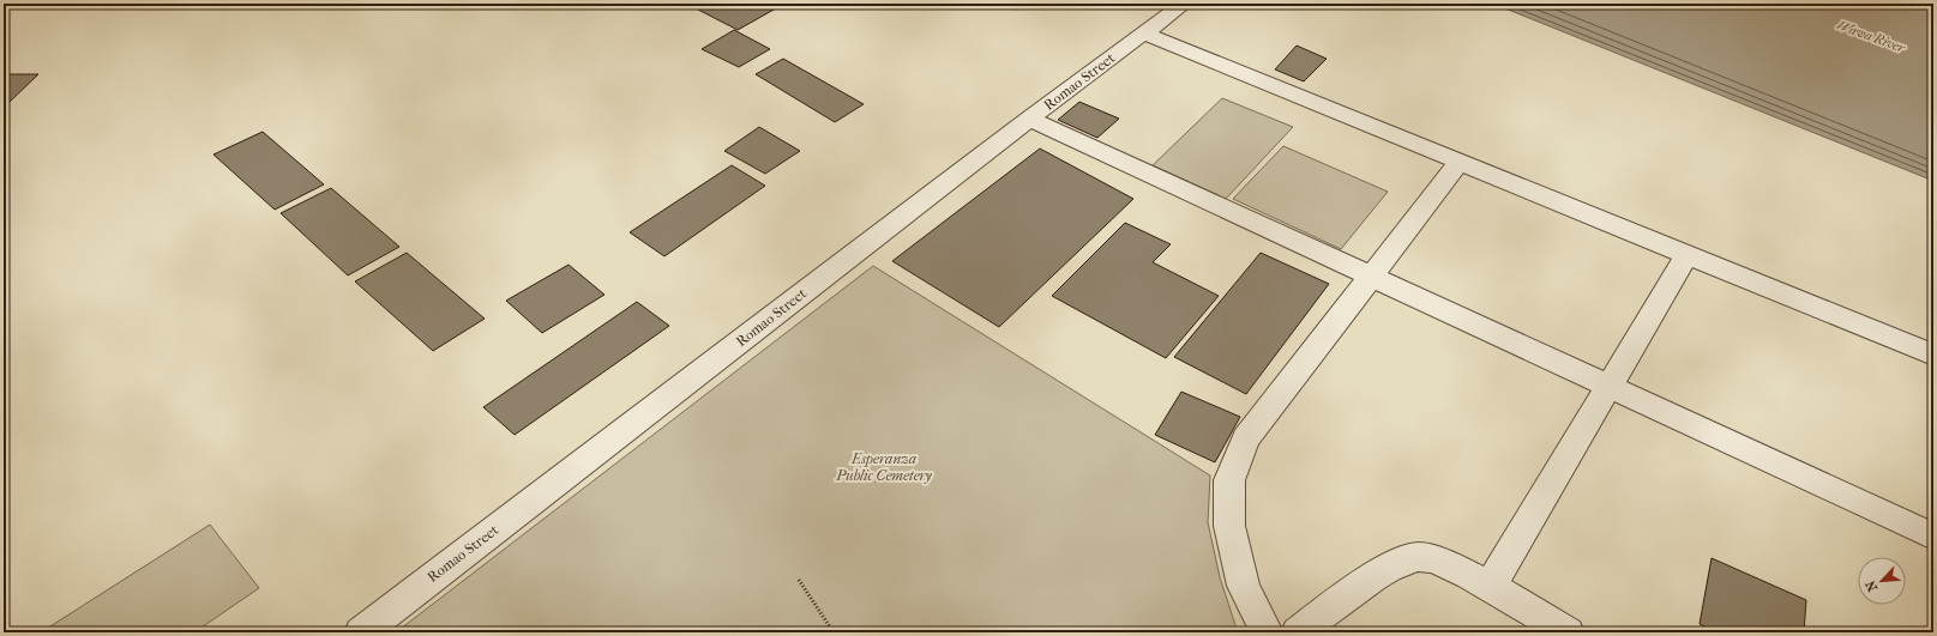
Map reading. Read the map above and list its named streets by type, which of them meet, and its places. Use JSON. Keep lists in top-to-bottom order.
{
  "streets": {
    "street": ["Romao Street"]
  },
  "water": ["Wawa River"],
  "parks": ["Esperanza Public Cemetery"],
  "north": "bottom left"
}
